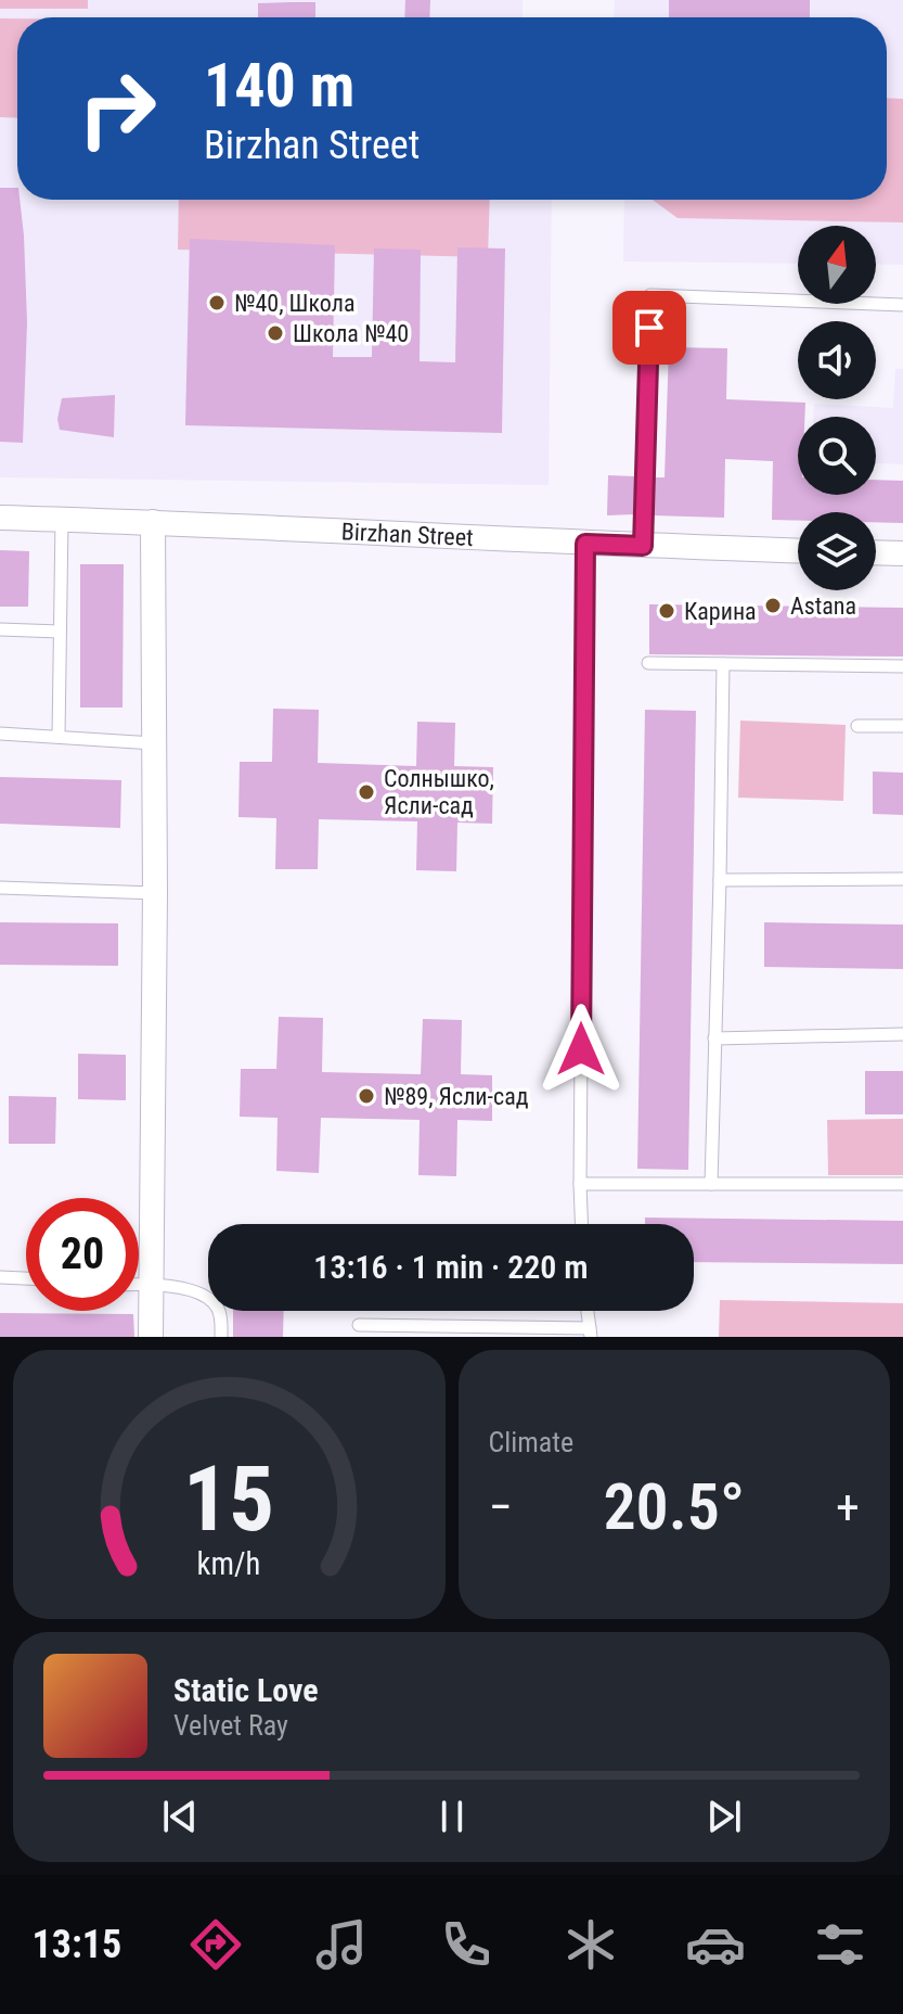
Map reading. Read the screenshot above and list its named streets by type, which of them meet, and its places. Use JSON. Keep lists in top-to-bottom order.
{
  "streets": {
    "street": ["Birzhan Street"]
  },
  "places": [
    "№40, Школа",
    "Школа №40",
    "Astana",
    "Карина",
    "Солнышко, Ясли-сад",
    "№89, Ясли-сад"
  ],
  "north": "top",
  "page": {
    "turn": ["140 m", "Birzhan Street"],
    "limit": "20",
    "trip": "13:16 · 1 min · 220 m",
    "tile": "Climate",
    "heat": ["−", "20.5°", "+"],
    "song": ["Static Love", "Velvet Ray"],
    "tabs": "13:15",
    "gauge": ["15", "km/h"]
  }
}
